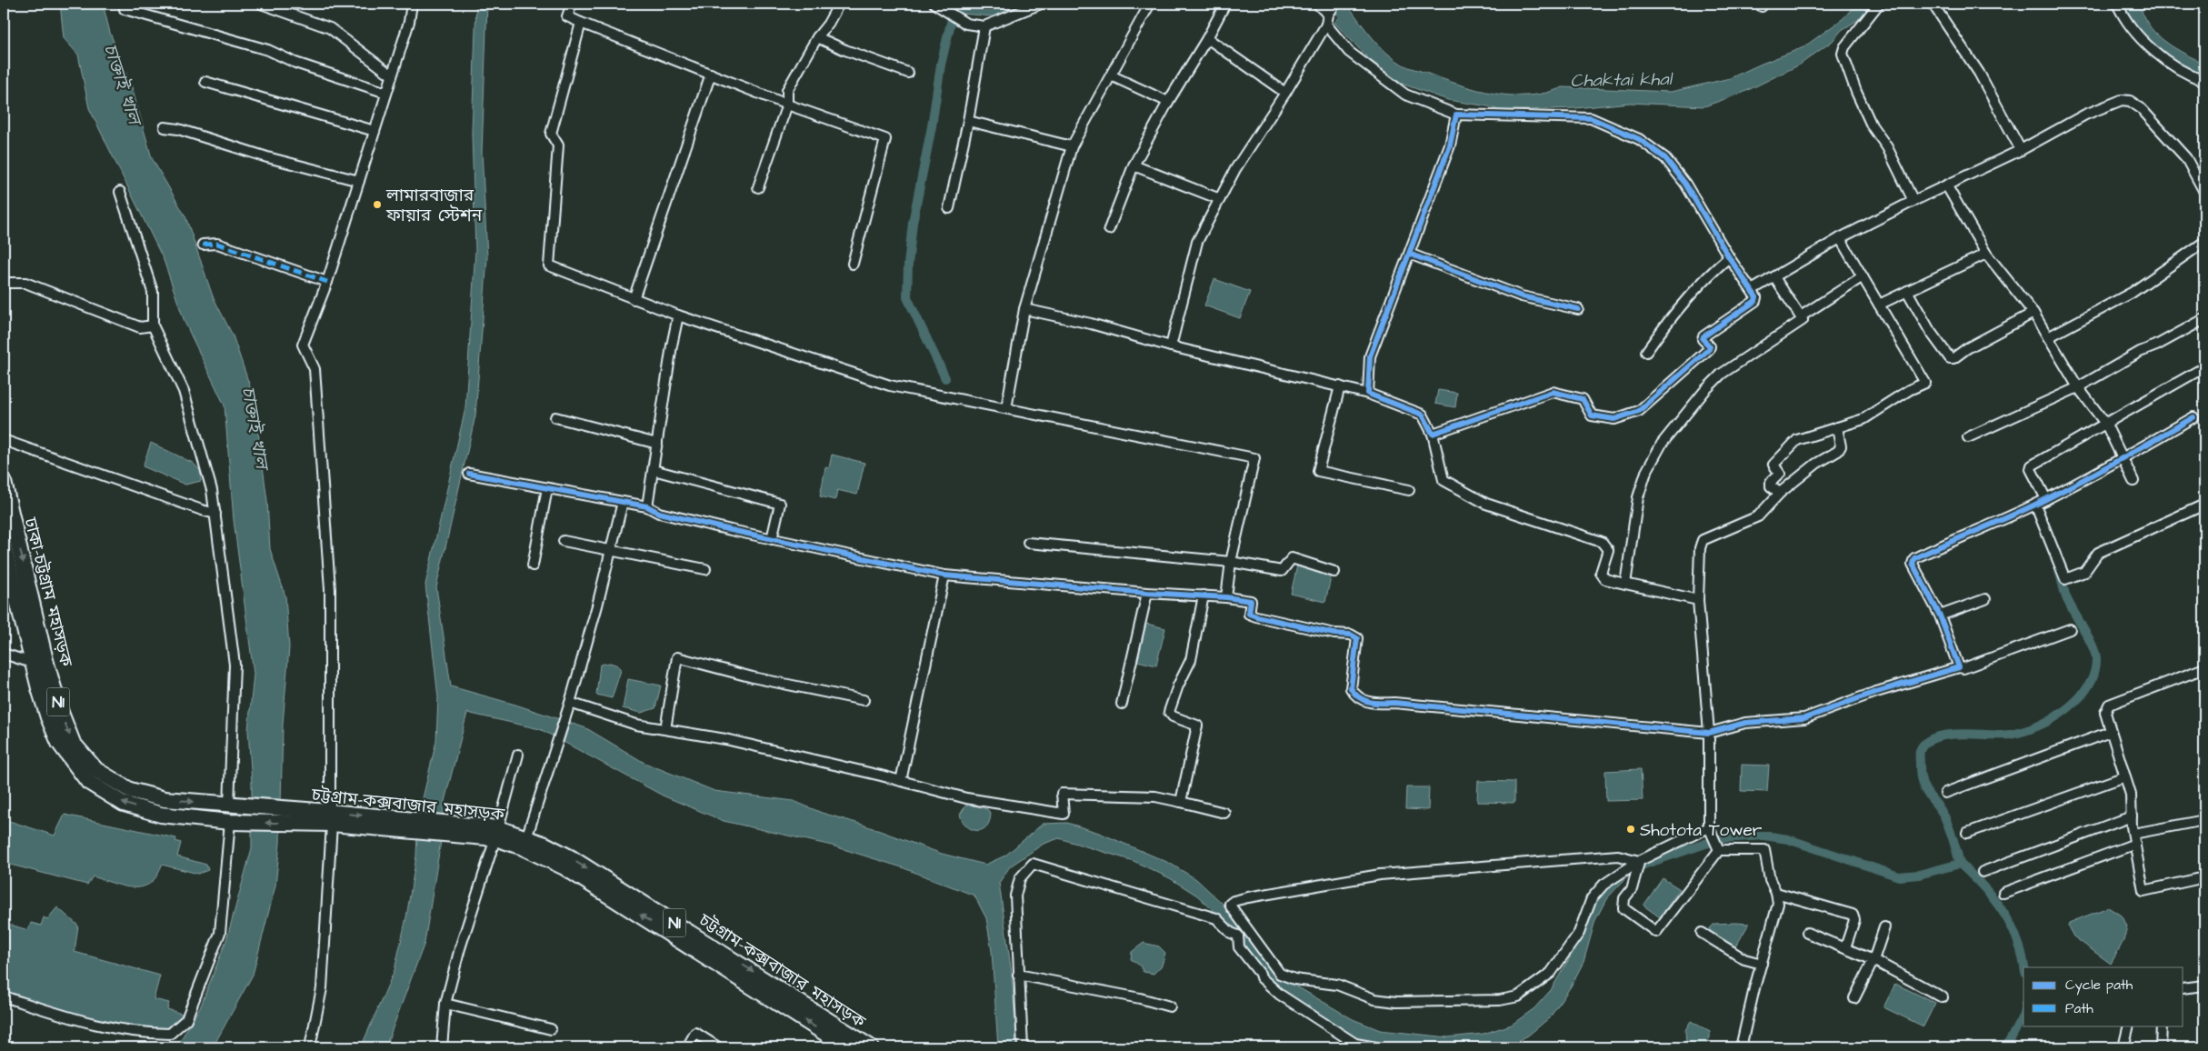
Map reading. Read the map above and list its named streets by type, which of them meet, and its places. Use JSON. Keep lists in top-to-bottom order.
{
  "streets": {
    "highway": ["ঢাকা-চট্টগ্রাম মহাসড়ক", "N1", "চট্টগ্রাম-কক্সবাজার মহাসড়ক"]
  },
  "crossings": [
    ["ঢাকা-চট্টগ্রাম মহাসড়ক", "চট্টগ্রাম-কক্সবাজার মহাসড়ক"]
  ],
  "water": ["Chaktai khal", "চাক্তাই খাল"],
  "places": ["লামারবাজার ফায়ার স্টেশন", "Shotota Tower"],
  "legend": ["Cycle path", "Path"]
}
